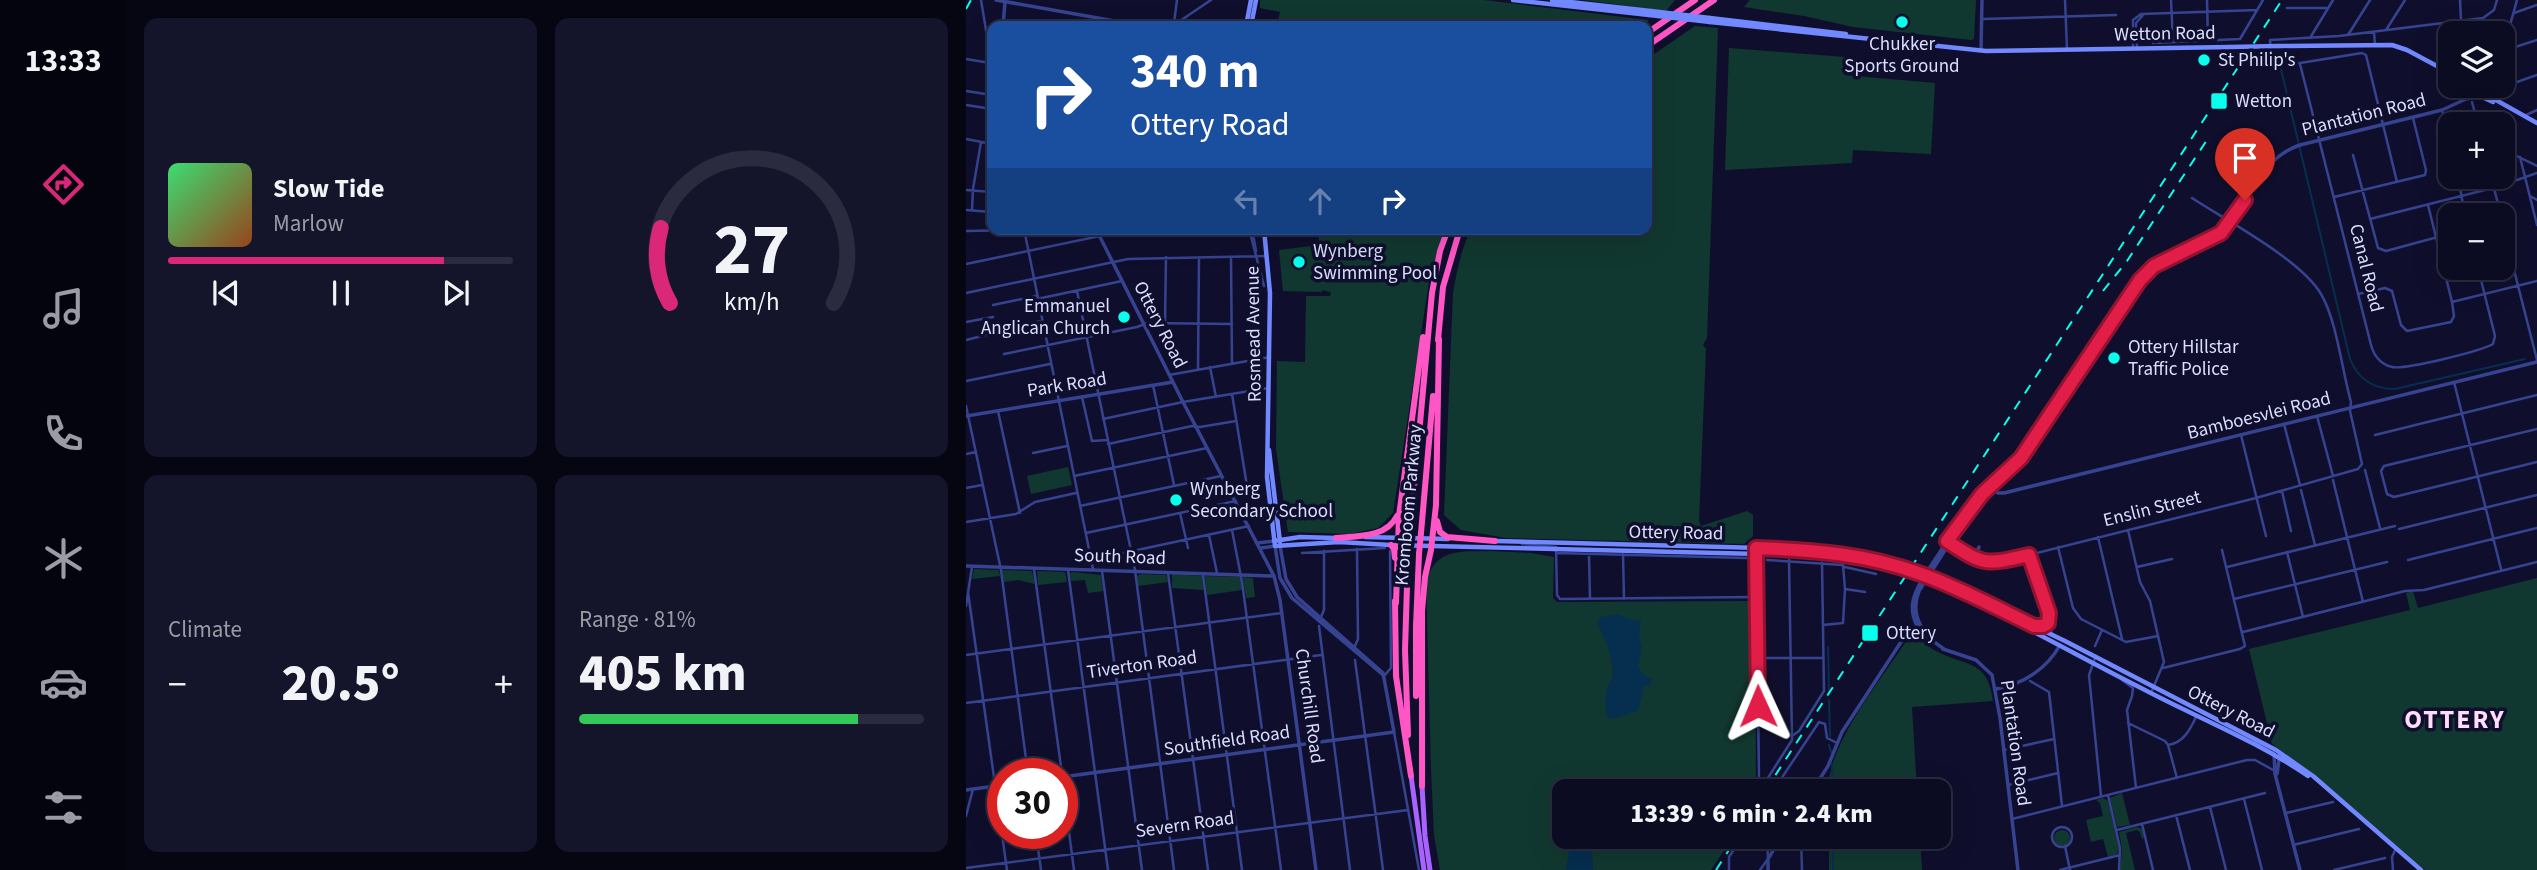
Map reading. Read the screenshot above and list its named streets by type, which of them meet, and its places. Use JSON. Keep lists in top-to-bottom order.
{
  "streets": {
    "highway": ["Kromboom Parkway"],
    "main road": ["Wetton Road", "Ottery Road", "Rosmead Avenue"],
    "street": [
      "Plantation Road",
      "Canal Road",
      "Park Road",
      "Bamboesvlei Road",
      "Enslin Street",
      "South Road",
      "Tiverton Road",
      "Churchill Road",
      "Southfield Road",
      "Severn Road"
    ]
  },
  "crossings": [
    ["Plantation Road", "Canal Road"],
    ["Plantation Road", "Bamboesvlei Road"],
    ["Plantation Road", "Enslin Street"],
    ["Ottery Road", "Rosmead Avenue"],
    ["Ottery Road", "Park Road"],
    ["Ottery Road", "Churchill Road"],
    ["Bamboesvlei Road", "Enslin Street"],
    ["South Road", "Churchill Road"],
    ["Tiverton Road", "Churchill Road"],
    ["Churchill Road", "Southfield Road"],
    ["Churchill Road", "Severn Road"]
  ],
  "districts": ["OTTERY"],
  "places": {
    "other": [
      "Chukker Sports Ground",
      "St Philip's",
      "Wynberg Swimming Pool",
      "Emmanuel Anglican Church",
      "Ottery Hillstar Traffic Police",
      "Wynberg Secondary School"
    ],
    "transit": ["Wetton", "Ottery"]
  },
  "page": {
    "tabs": "13:33",
    "map_buttons": ["+", "−"],
    "turn": ["340 m", "Ottery Road"],
    "song": ["Slow Tide", "Marlow"],
    "tile": [
      "Climate",
      ["Range · 81%", "405 km"]
    ],
    "heat": ["−", "20.5°", "+"],
    "limit": "30",
    "trip": "13:39 · 6 min · 2.4 km",
    "gauge": ["27", "km/h"]
  }
}
